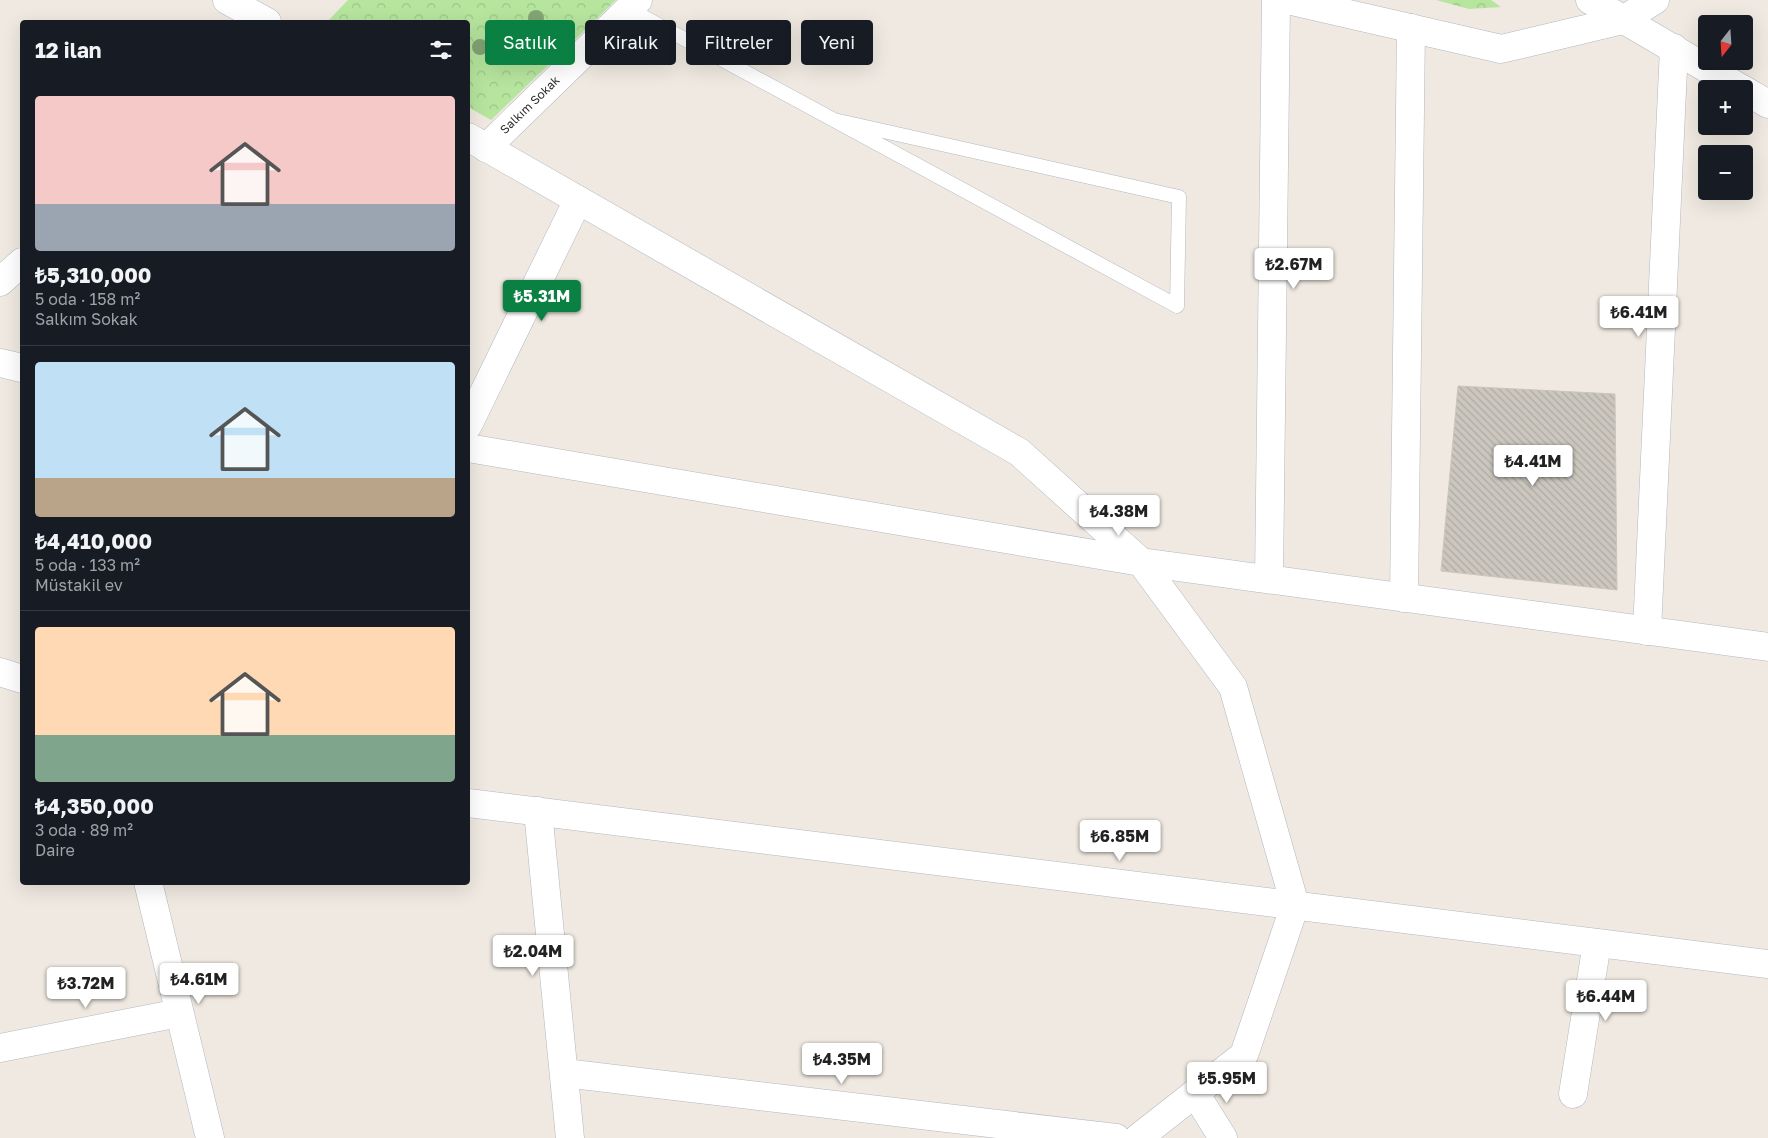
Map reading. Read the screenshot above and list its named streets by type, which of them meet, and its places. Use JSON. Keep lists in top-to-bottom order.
{
  "streets": {
    "street": ["Salkım Sokak"]
  },
  "north": "bottom",
  "page": {
    "map_buttons": ["+", "−"],
    "chip": [
      "Satılık",
      "Kiralık",
      "Filtreler",
      "Yeni"
    ],
    "heading": "12 ilan",
    "list": [
      {
        "name": "₺5,310,000",
        "note": "5 oda · 158 m² · Salkım Sokak"
      },
      {
        "name": "₺4,410,000",
        "note": "5 oda · 133 m² · Müstakil ev"
      },
      {
        "name": "₺4,350,000",
        "note": "3 oda · 89 m² · Daire"
      }
    ],
    "price": [
      "₺2.67M",
      "₺5.31M",
      "₺6.41M",
      "₺4.41M",
      "₺4.38M",
      "₺6.85M",
      "₺2.04M",
      "₺4.61M",
      "₺3.72M",
      "₺6.44M",
      "₺4.35M",
      "₺5.95M"
    ]
  }
}
